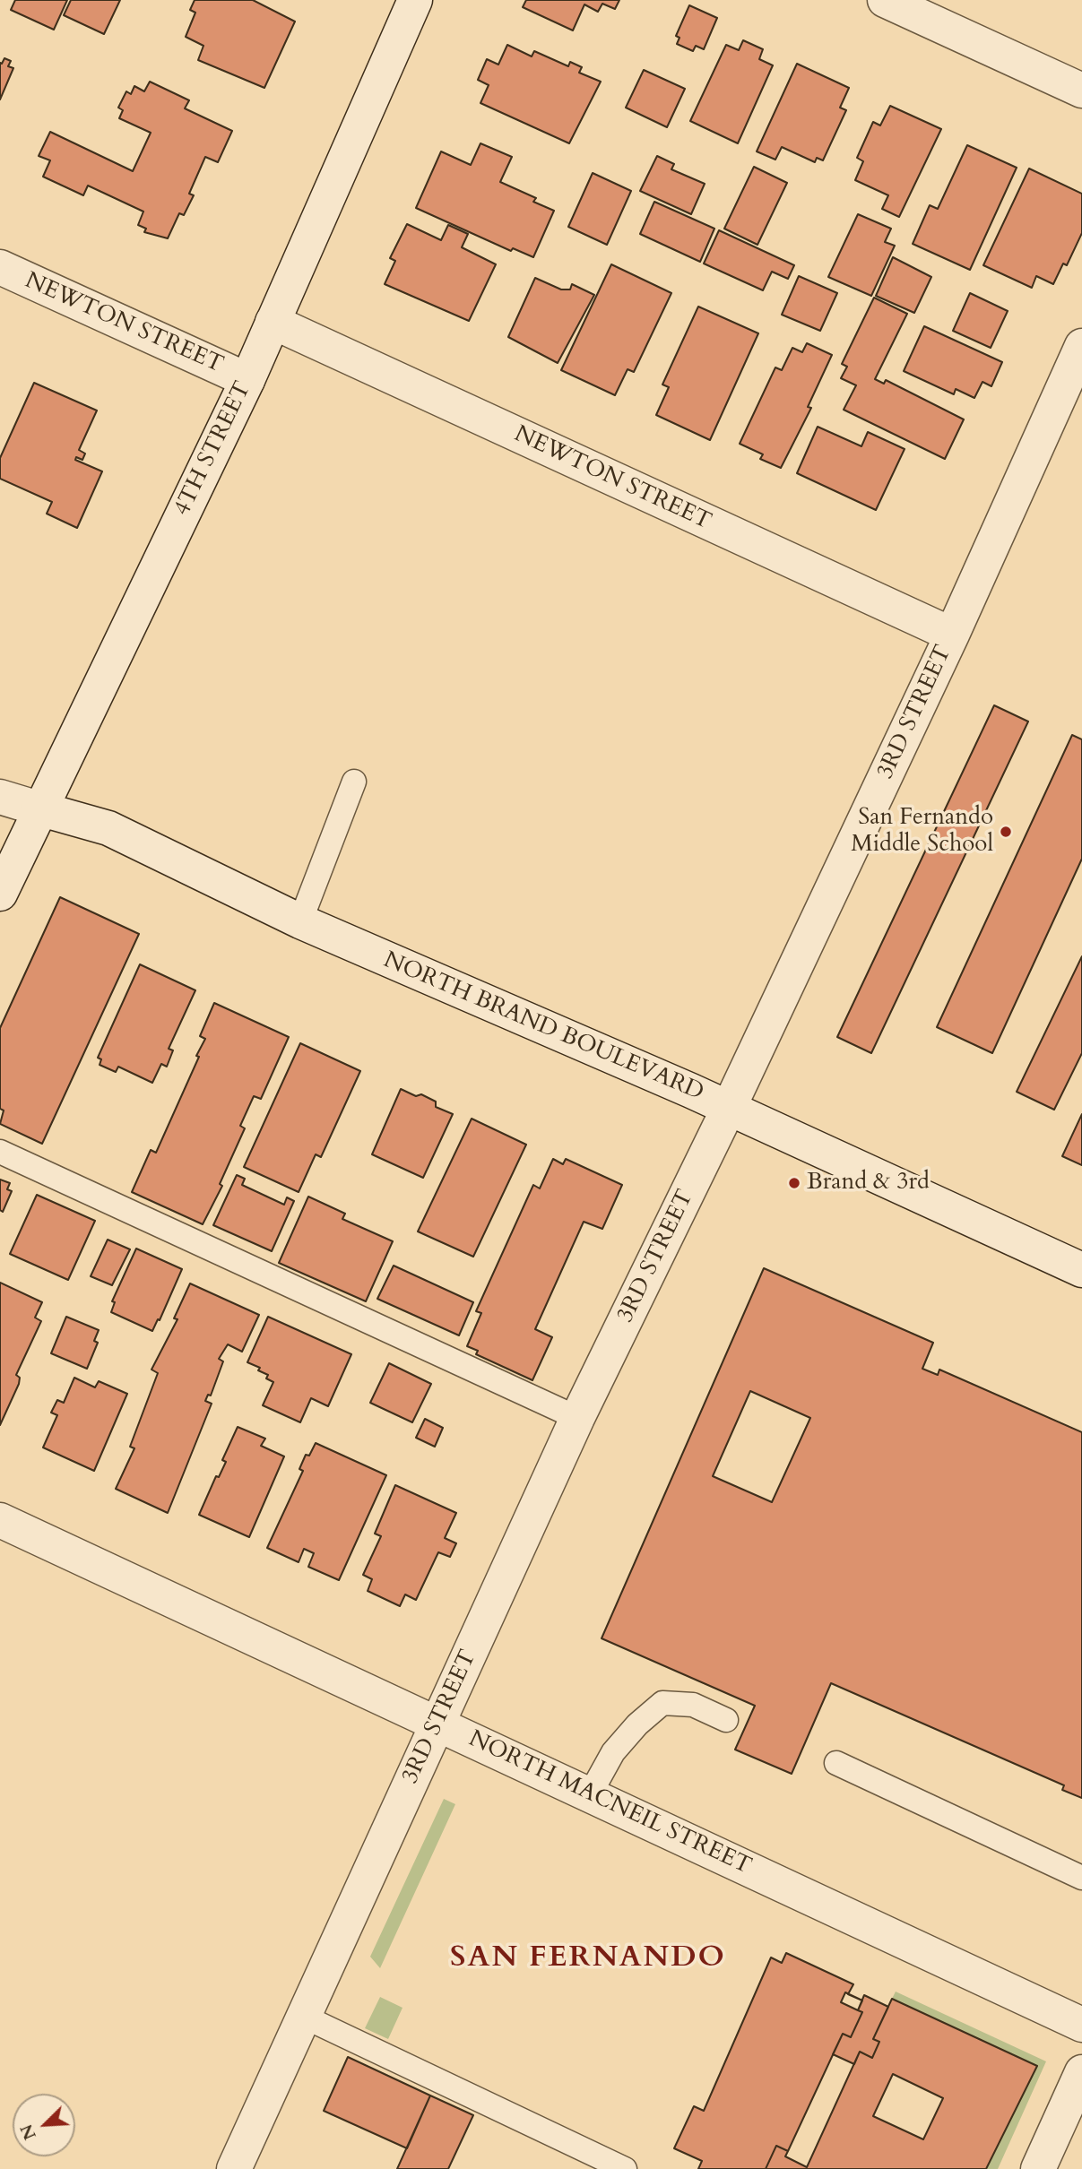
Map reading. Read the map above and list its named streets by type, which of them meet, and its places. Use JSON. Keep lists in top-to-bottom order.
{
  "streets": {
    "street": [
      "NEWTON STREET",
      "4TH STREET",
      "3RD STREET",
      "NORTH BRAND BOULEVARD",
      "NORTH MACNEIL STREET"
    ]
  },
  "crossings": [
    ["NEWTON STREET", "4TH STREET"],
    ["NEWTON STREET", "3RD STREET"],
    ["4TH STREET", "NORTH BRAND BOULEVARD"],
    ["3RD STREET", "NORTH BRAND BOULEVARD"],
    ["3RD STREET", "NORTH MACNEIL STREET"]
  ],
  "districts": ["SAN FERNANDO"],
  "places": ["San Fernando Middle School", "Brand & 3rd"],
  "north": "bottom left"
}
